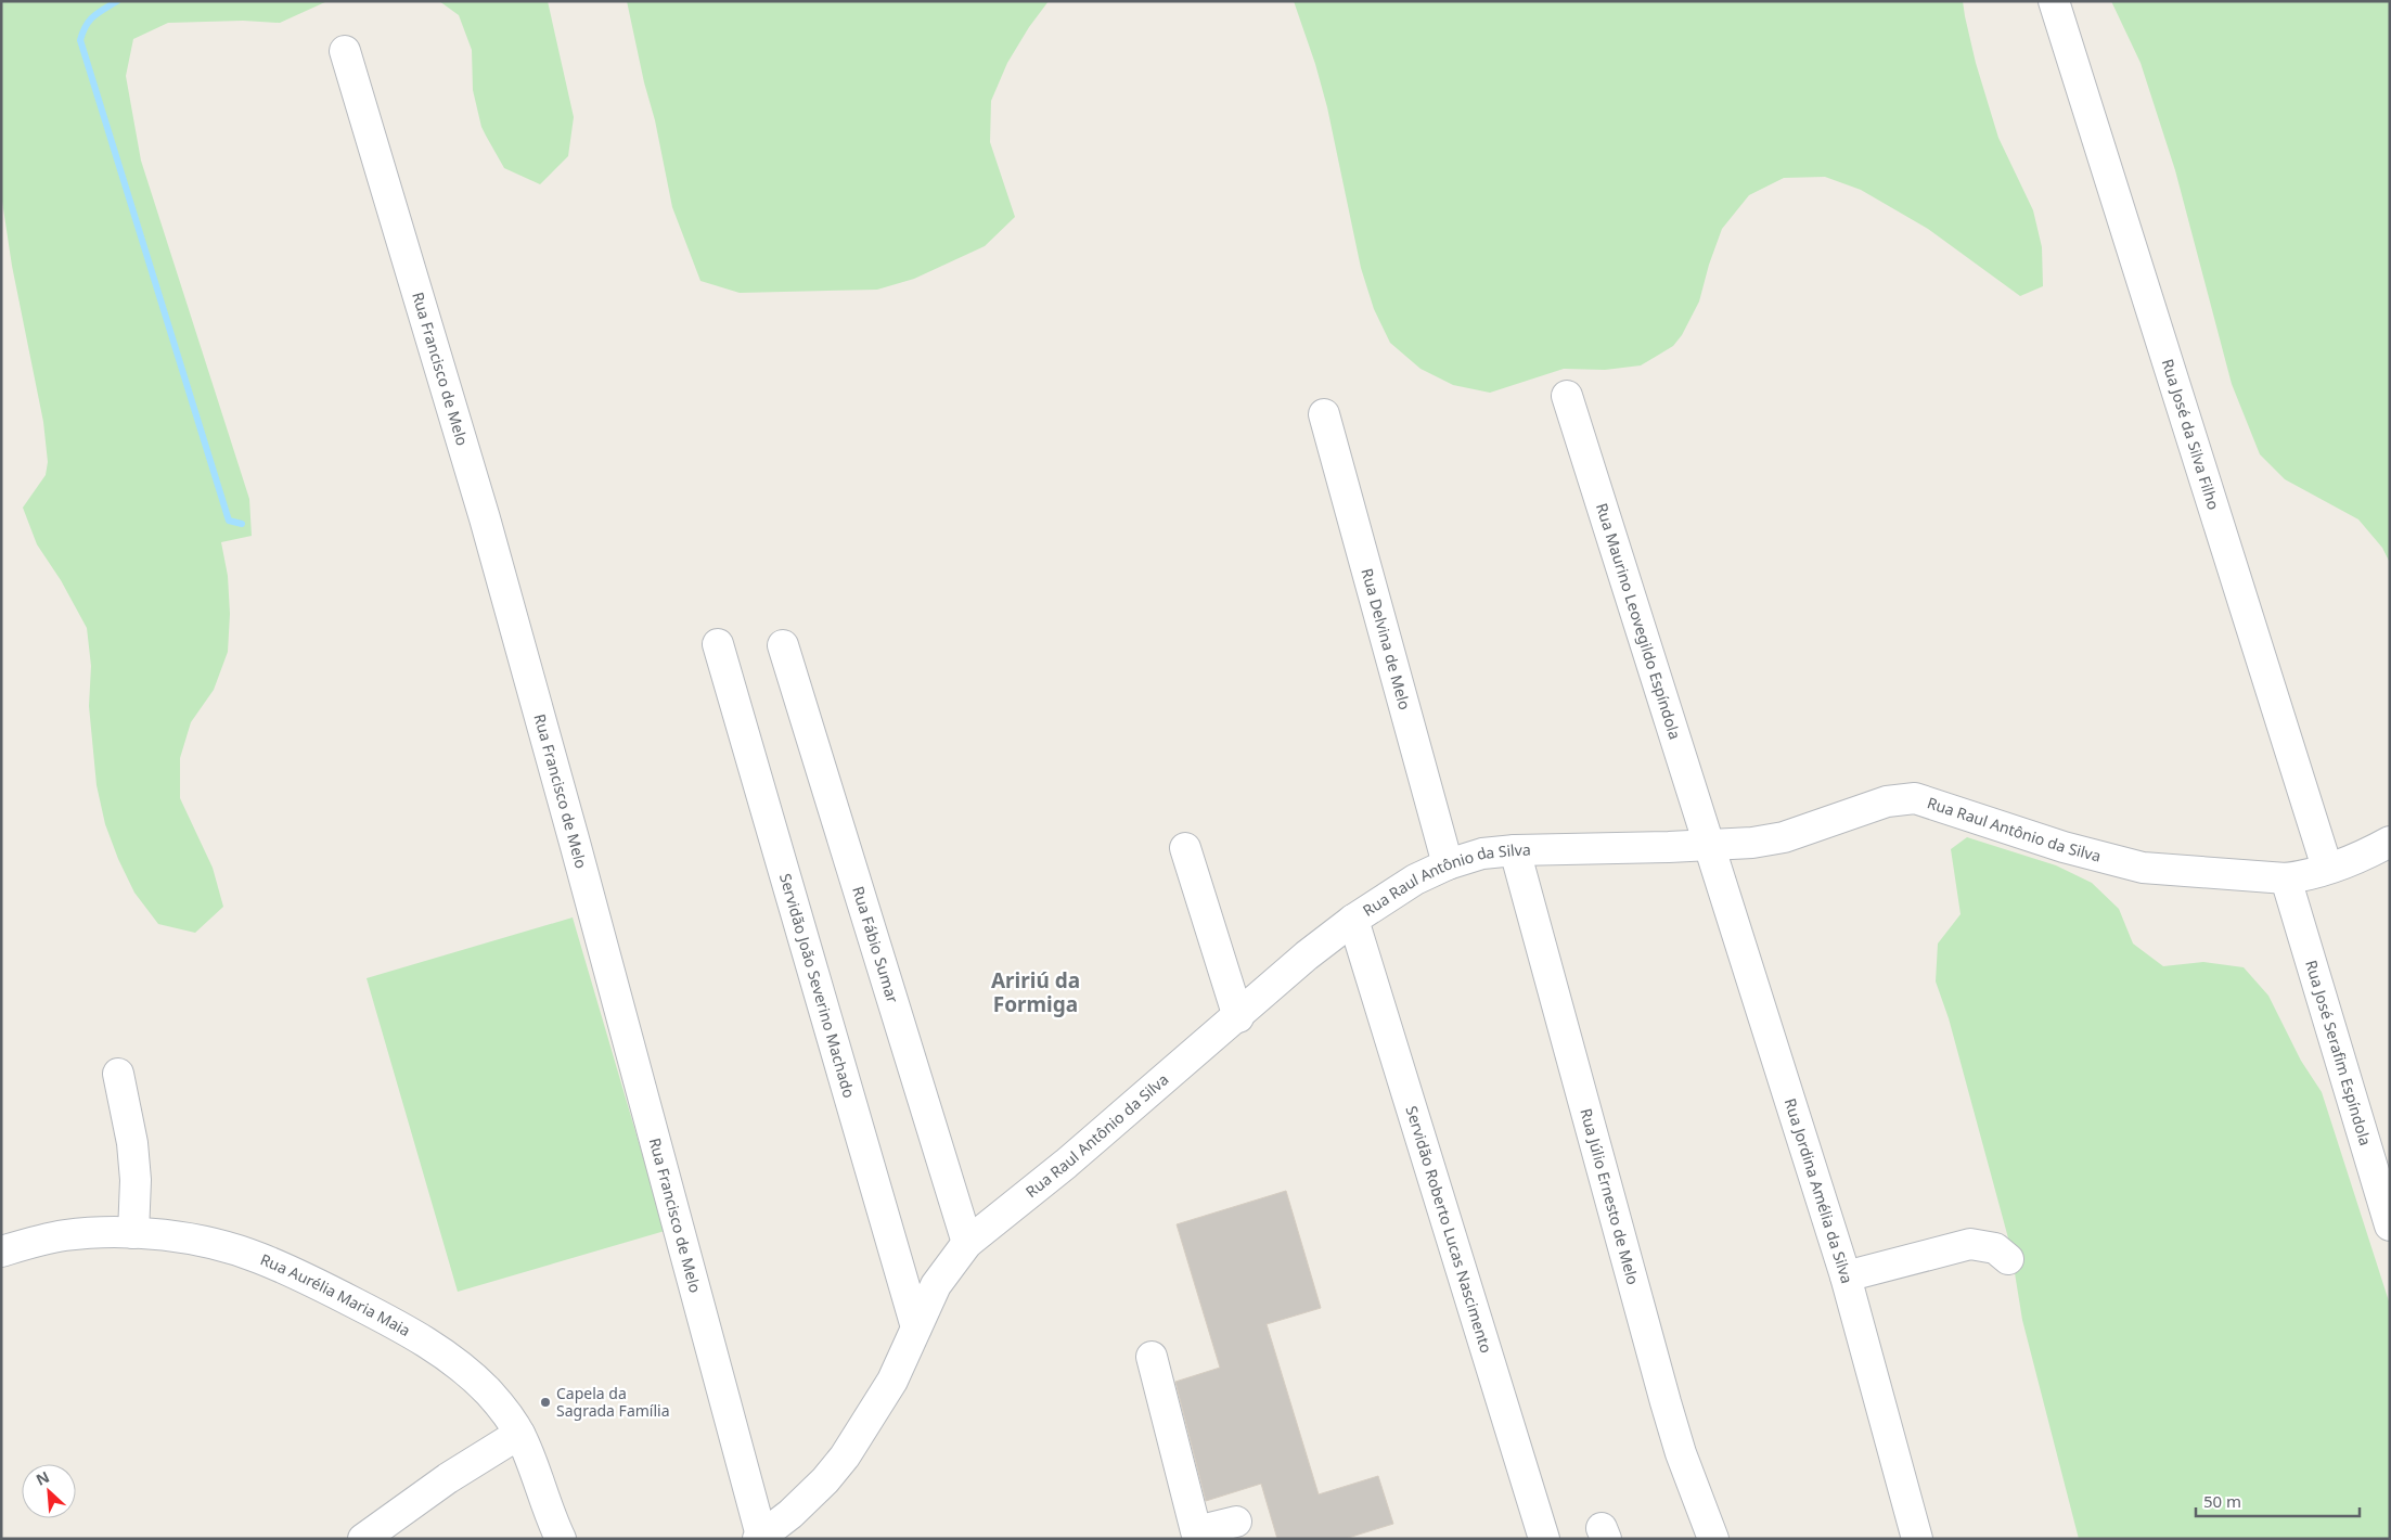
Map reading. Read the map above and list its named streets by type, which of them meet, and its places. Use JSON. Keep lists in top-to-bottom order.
{
  "streets": {
    "street": [
      "Rua Francisco de Melo",
      "Rua José da Silva Filho",
      "Rua Maurino Leovegildo Espíndola",
      "Rua Delvina de Melo",
      "Rua Raul Antônio da Silva",
      "Rua Fábio Sumar",
      "Servidão João Severino Machado",
      "Rua José Serafim Espíndola",
      "Rua Jordina Amélia da Silva",
      "Rua Júlio Ernesto de Melo",
      "Servidão Roberto Lucas Nascimento",
      "Rua Aurélia Maria Maia"
    ]
  },
  "crossings": [
    ["Rua Francisco de Melo", "Rua Raul Antônio da Silva"],
    ["Rua José da Silva Filho", "Rua Raul Antônio da Silva"],
    ["Rua Maurino Leovegildo Espíndola", "Rua Raul Antônio da Silva"],
    ["Rua Maurino Leovegildo Espíndola", "Rua Jordina Amélia da Silva"],
    ["Rua Delvina de Melo", "Rua Raul Antônio da Silva"],
    ["Rua Raul Antônio da Silva", "Rua Fábio Sumar"],
    ["Rua Raul Antônio da Silva", "Servidão João Severino Machado"],
    ["Rua Raul Antônio da Silva", "Rua José Serafim Espíndola"],
    ["Rua Raul Antônio da Silva", "Rua Jordina Amélia da Silva"],
    ["Rua Raul Antônio da Silva", "Rua Júlio Ernesto de Melo"],
    ["Rua Raul Antônio da Silva", "Servidão Roberto Lucas Nascimento"]
  ],
  "districts": ["Aririú da Formiga"],
  "places": ["Capela da Sagrada Família"],
  "scale_bar": "50 m",
  "north": "top left"
}
